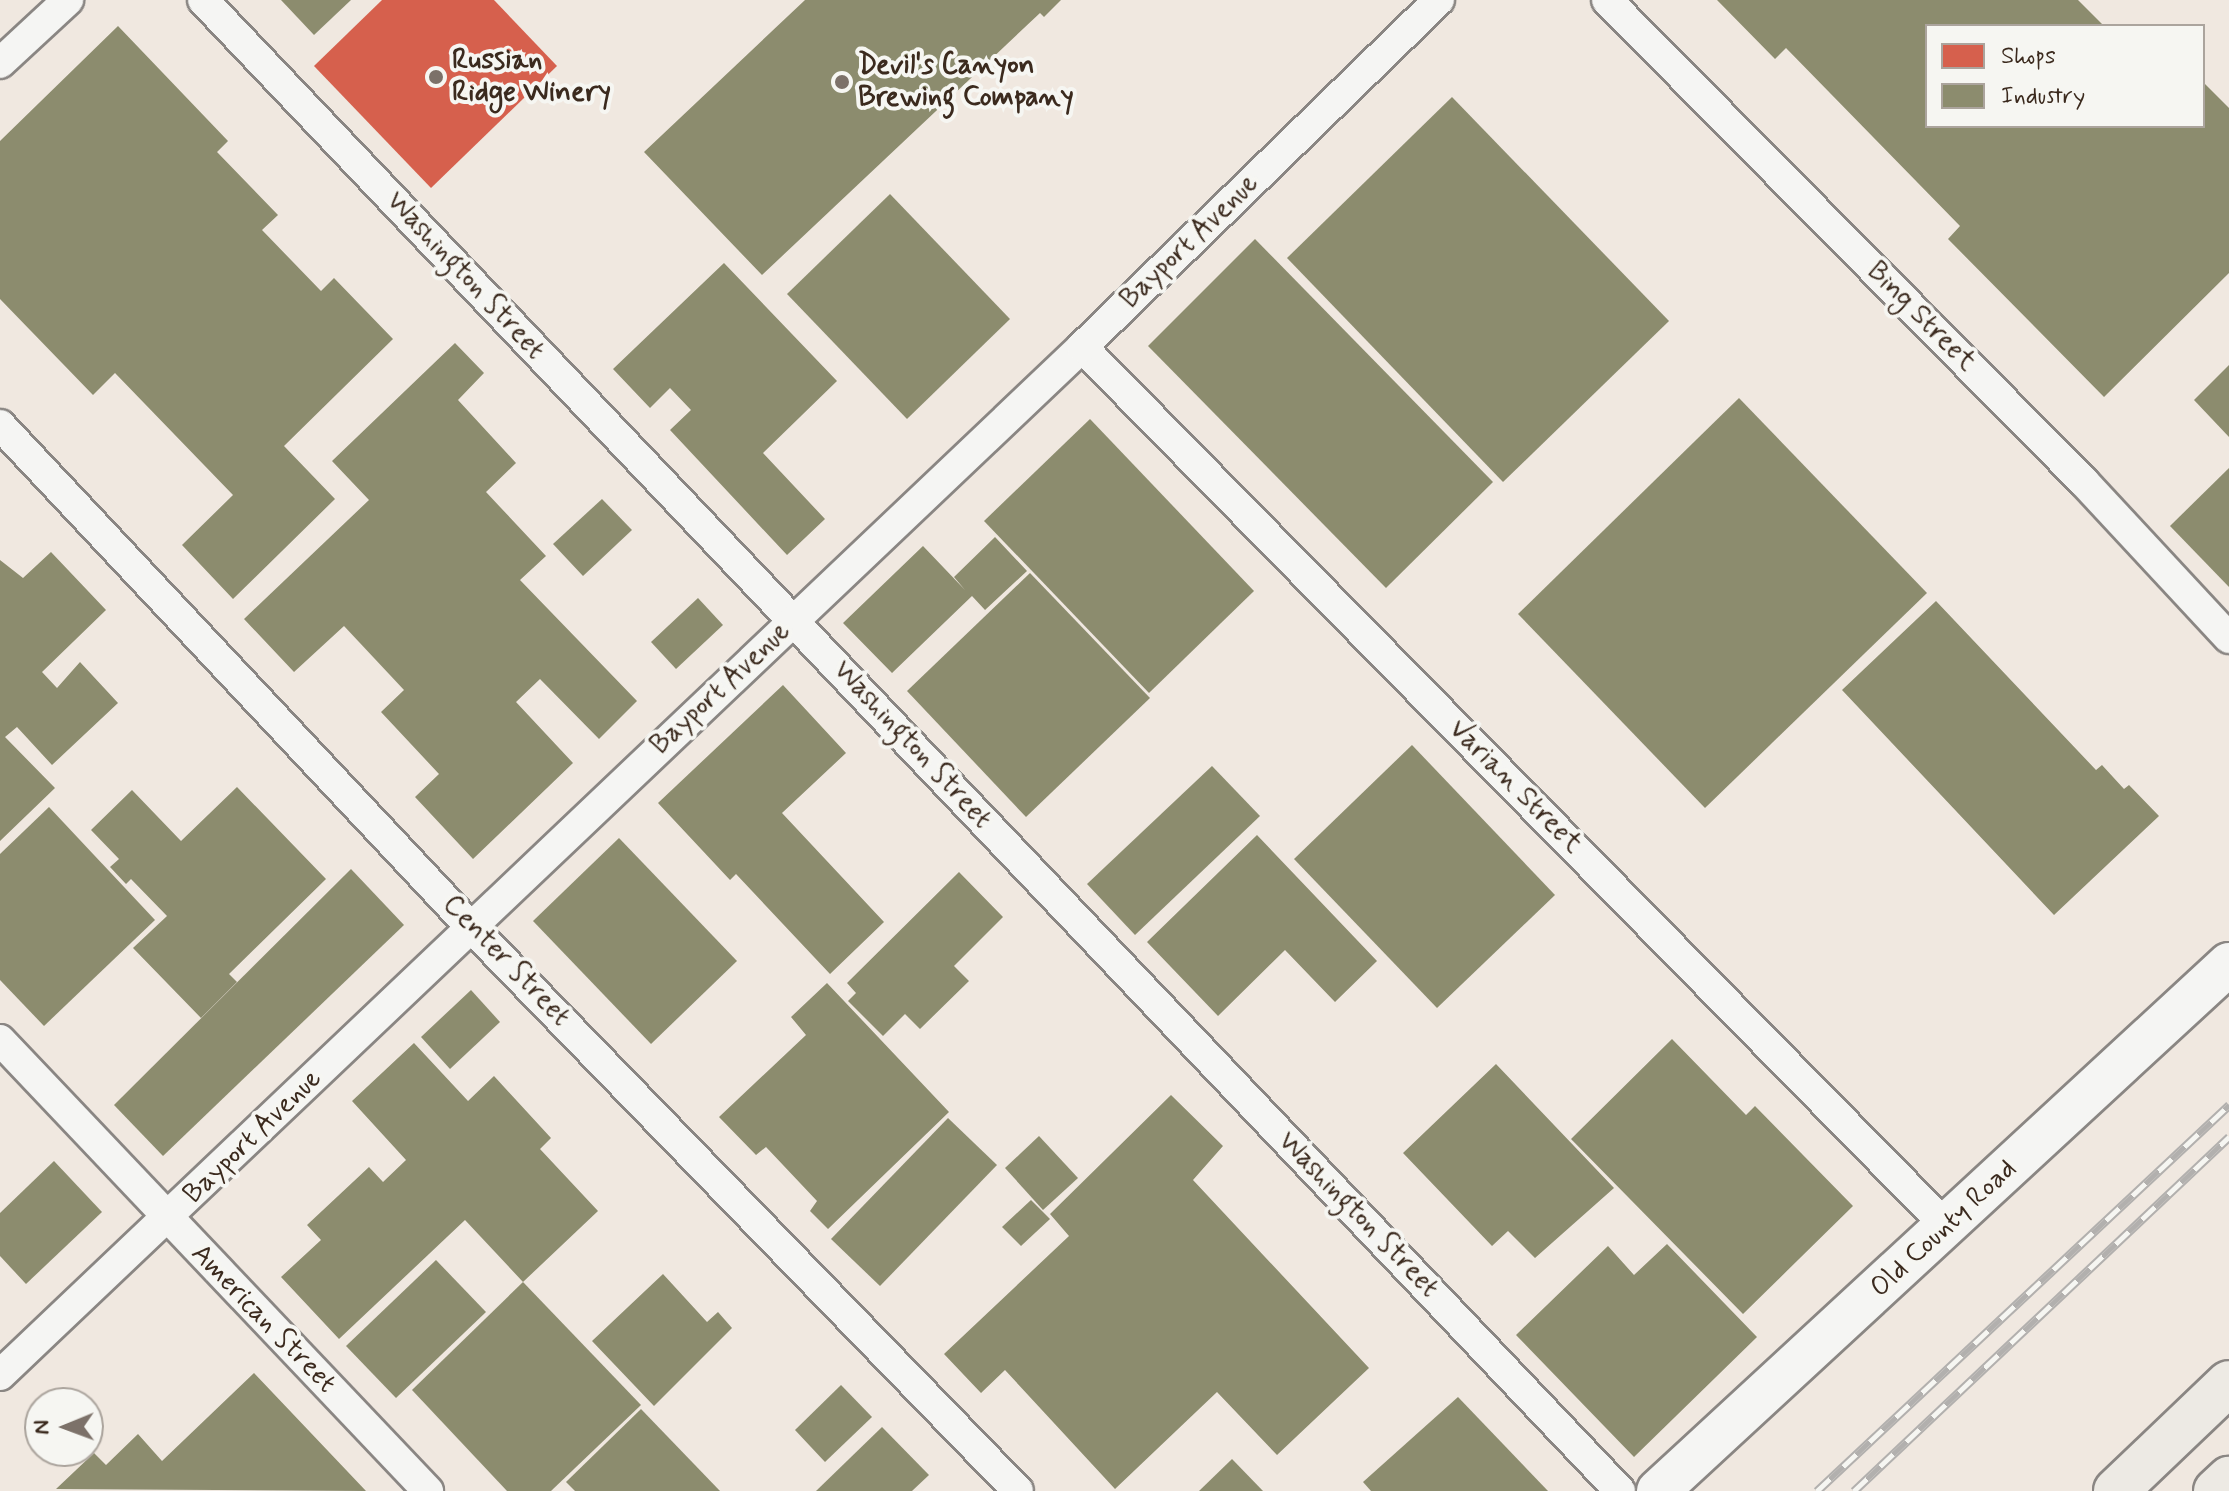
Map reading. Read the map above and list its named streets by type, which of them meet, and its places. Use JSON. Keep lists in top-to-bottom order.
{
  "streets": {
    "street": [
      "Bayport Avenue",
      "Washington Street",
      "Bing Street",
      "Varian Street",
      "Center Street",
      "Old County Road",
      "American Street"
    ]
  },
  "crossings": [
    ["Bayport Avenue", "Washington Street"],
    ["Bayport Avenue", "Varian Street"],
    ["Bayport Avenue", "Center Street"],
    ["Bayport Avenue", "American Street"],
    ["Varian Street", "Old County Road"]
  ],
  "places": ["Russian Ridge Winery", "Devil's Canyon Brewing Company"],
  "legend": ["Shops", "Industry"],
  "north": "left"
}
